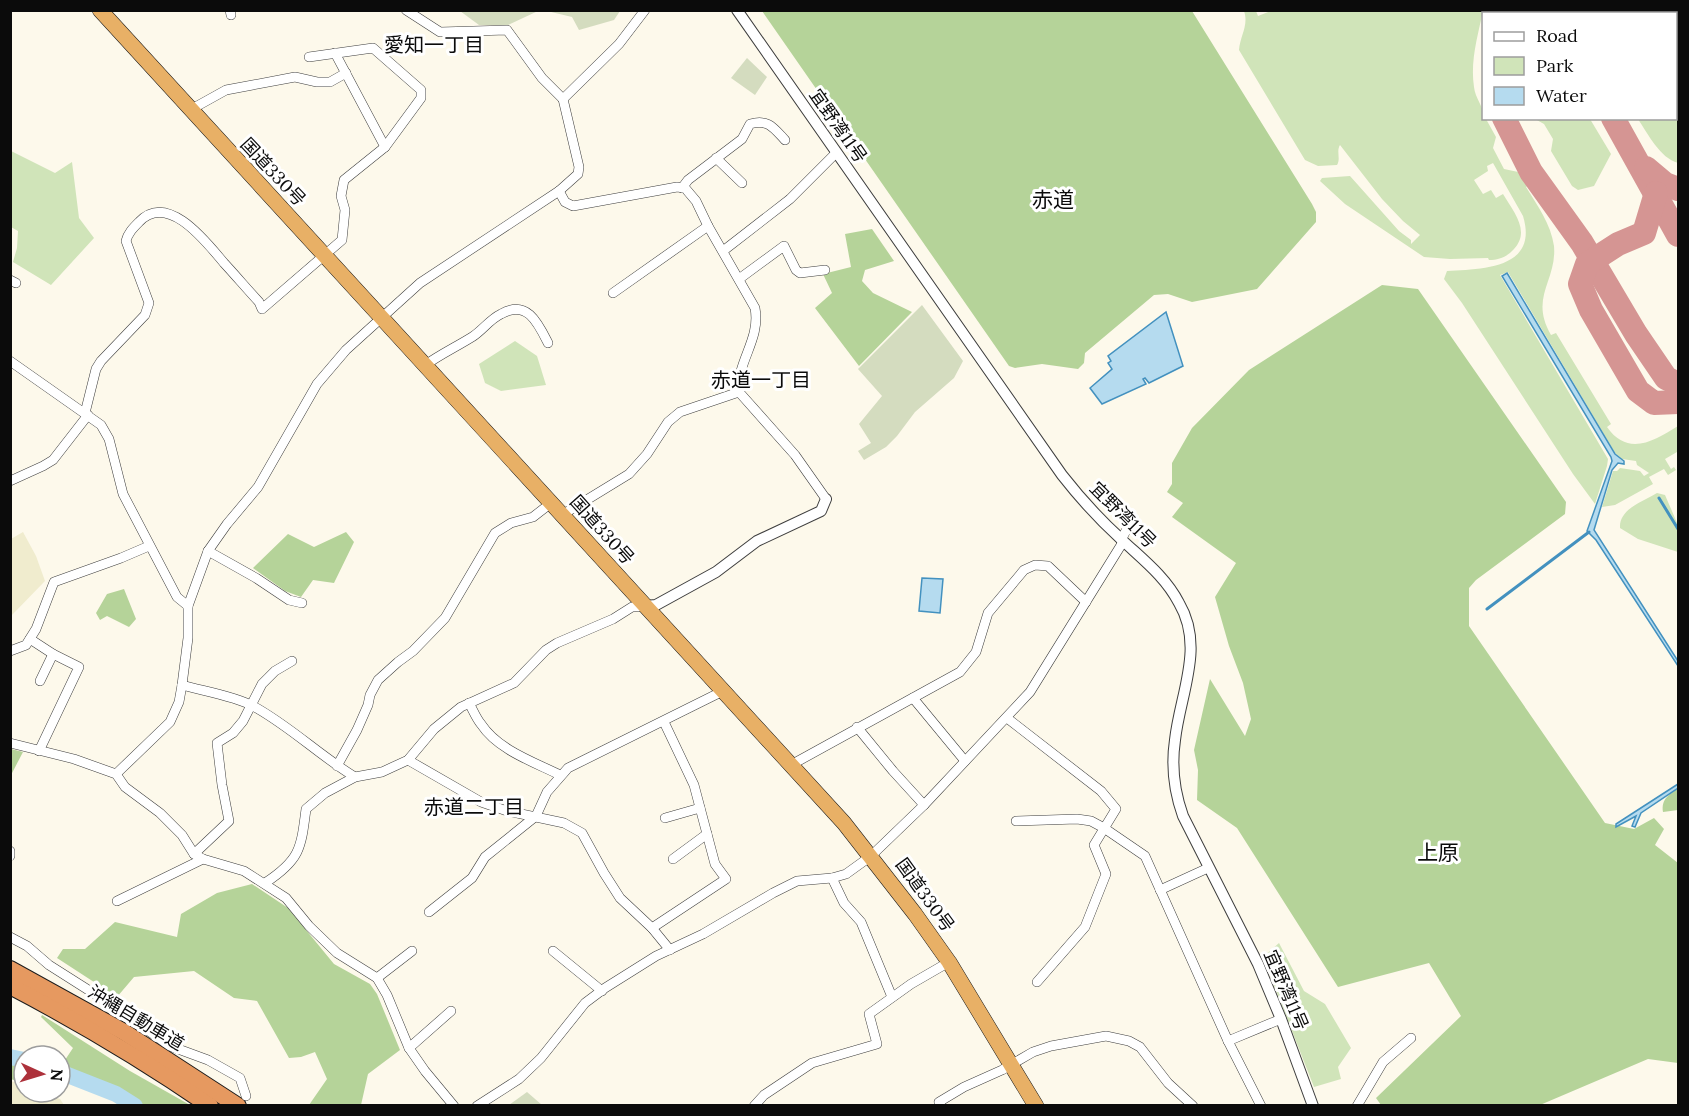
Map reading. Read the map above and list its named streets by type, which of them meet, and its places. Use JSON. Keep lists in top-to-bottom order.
{
  "streets": {
    "highway": ["国道330号", "沖縄自動車道"],
    "street": ["宜野湾11号"]
  },
  "districts": [
    "愛知一丁目",
    "赤道",
    "赤道一丁目",
    "赤道二丁目",
    "上原"
  ],
  "legend": ["Road", "Park", "Water"],
  "north": "right"
}
